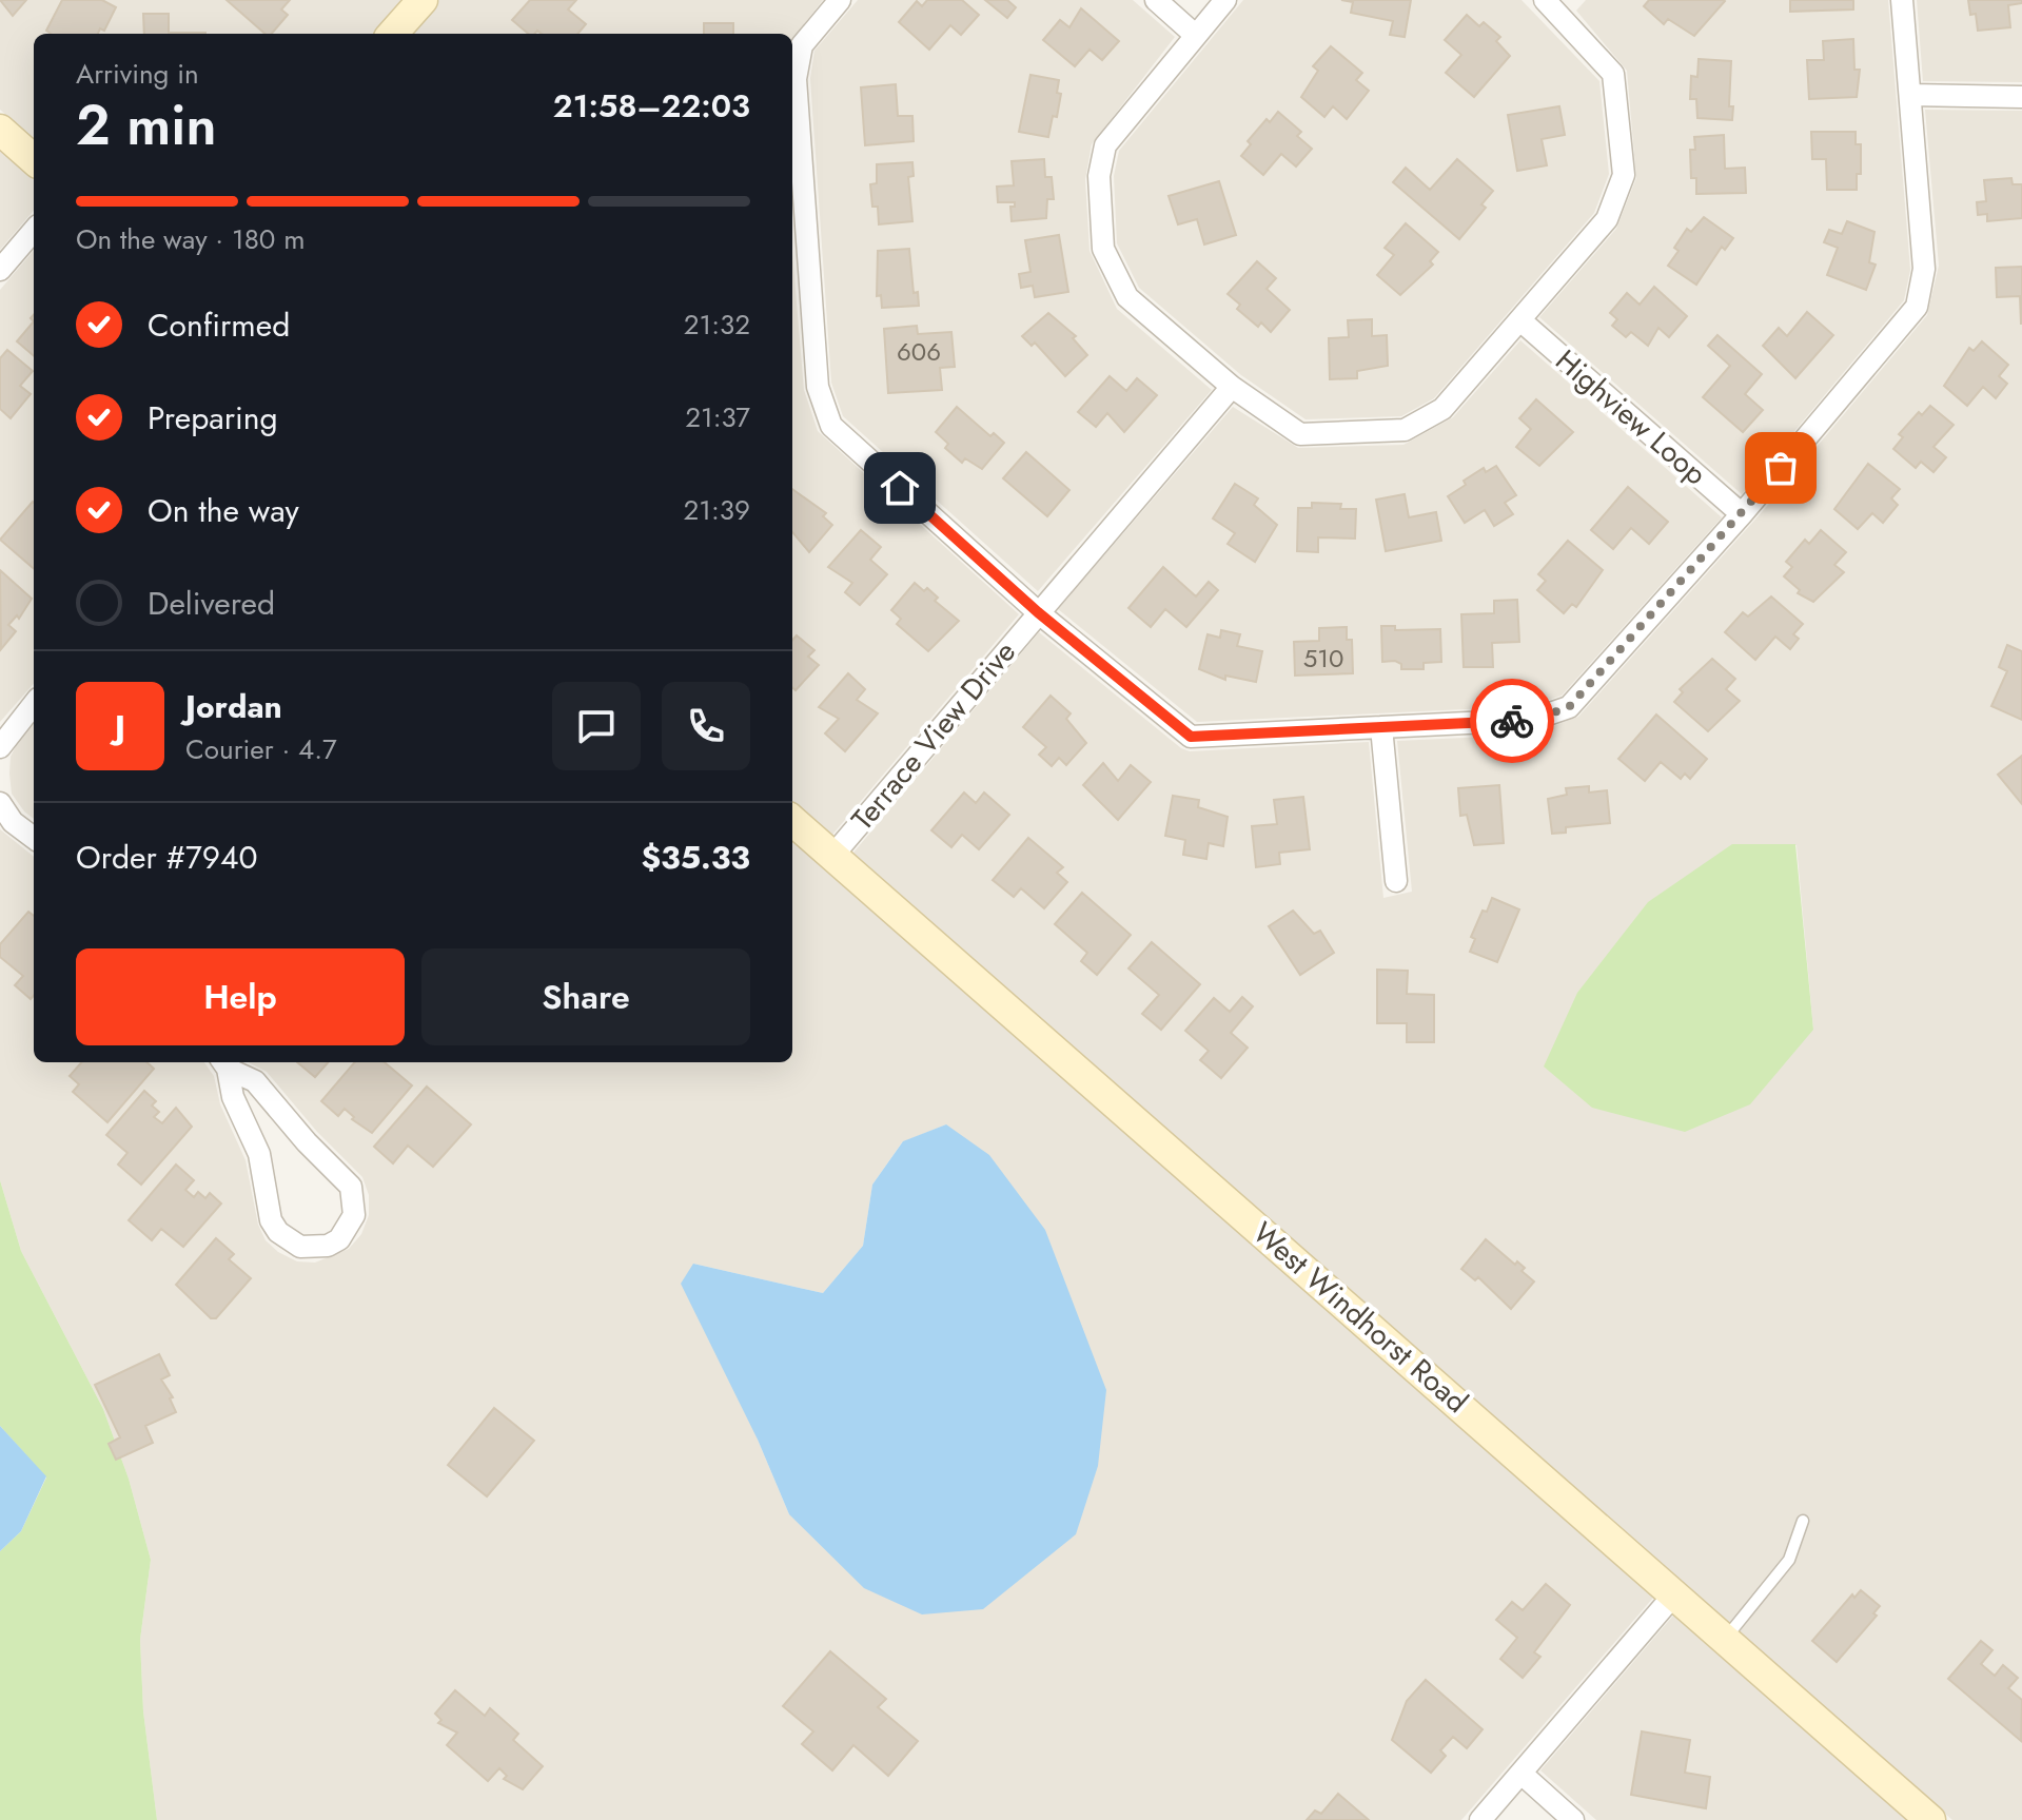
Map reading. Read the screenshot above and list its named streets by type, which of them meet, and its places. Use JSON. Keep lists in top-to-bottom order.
{
  "streets": {
    "street": ["Highview Loop", "Terrace View Drive", "West Windhorst Road"]
  },
  "crossings": [
    ["Terrace View Drive", "West Windhorst Road"]
  ],
  "house_numbers": ["606", "510"],
  "page": {
    "heading": ["2 min", "Arriving in", "21:58–22:03"],
    "panel": [
      "Jordan",
      "Courier · 4.7",
      "Order #7940",
      "$35.33"
    ],
    "bar": "On the way · 180 m",
    "list": [
      ["Confirmed", "21:32"],
      ["Preparing", "21:37"],
      ["On the way", "21:39"],
      "Delivered"
    ],
    "round": "J",
    "buttons": ["Help", "Share"]
  }
}
